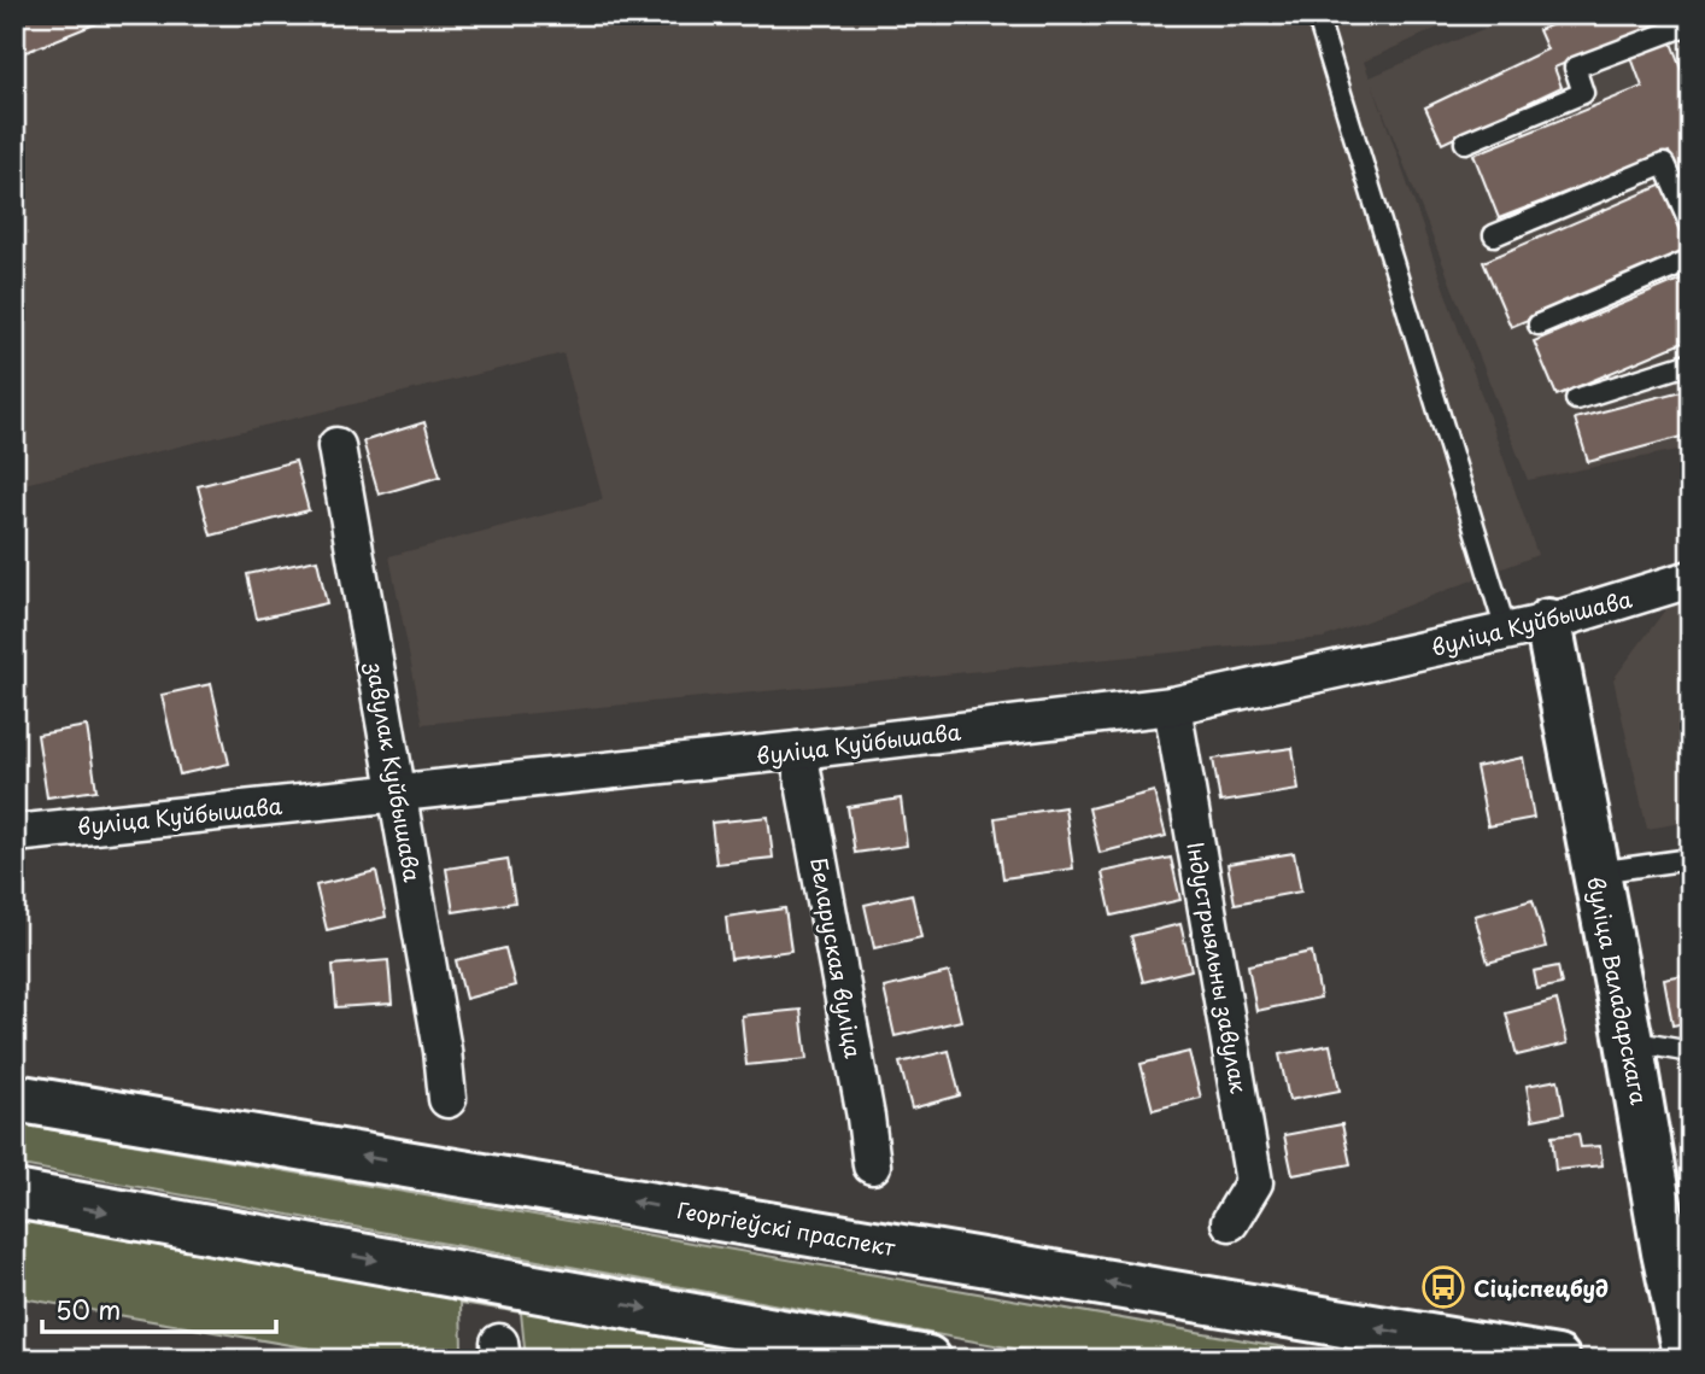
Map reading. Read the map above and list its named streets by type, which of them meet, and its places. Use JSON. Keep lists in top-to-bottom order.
{
  "streets": {
    "main road": ["вуліца Валадарскага", "Георгіеўскі праспект"],
    "street": [
      "вуліца Куйбышава",
      "завулак Куйбышава",
      "Беларуская вуліца",
      "Індустрыяльны завулак"
    ]
  },
  "crossings": [
    ["вуліца Куйбышава", "завулак Куйбышава"],
    ["вуліца Куйбышава", "Беларуская вуліца"],
    ["вуліца Куйбышава", "Індустрыяльны завулак"],
    ["вуліца Куйбышава", "вуліца Валадарскага"]
  ],
  "places": {
    "bus stop": ["Сіціспецбуд"]
  },
  "scale_bar": "50 m"
}
